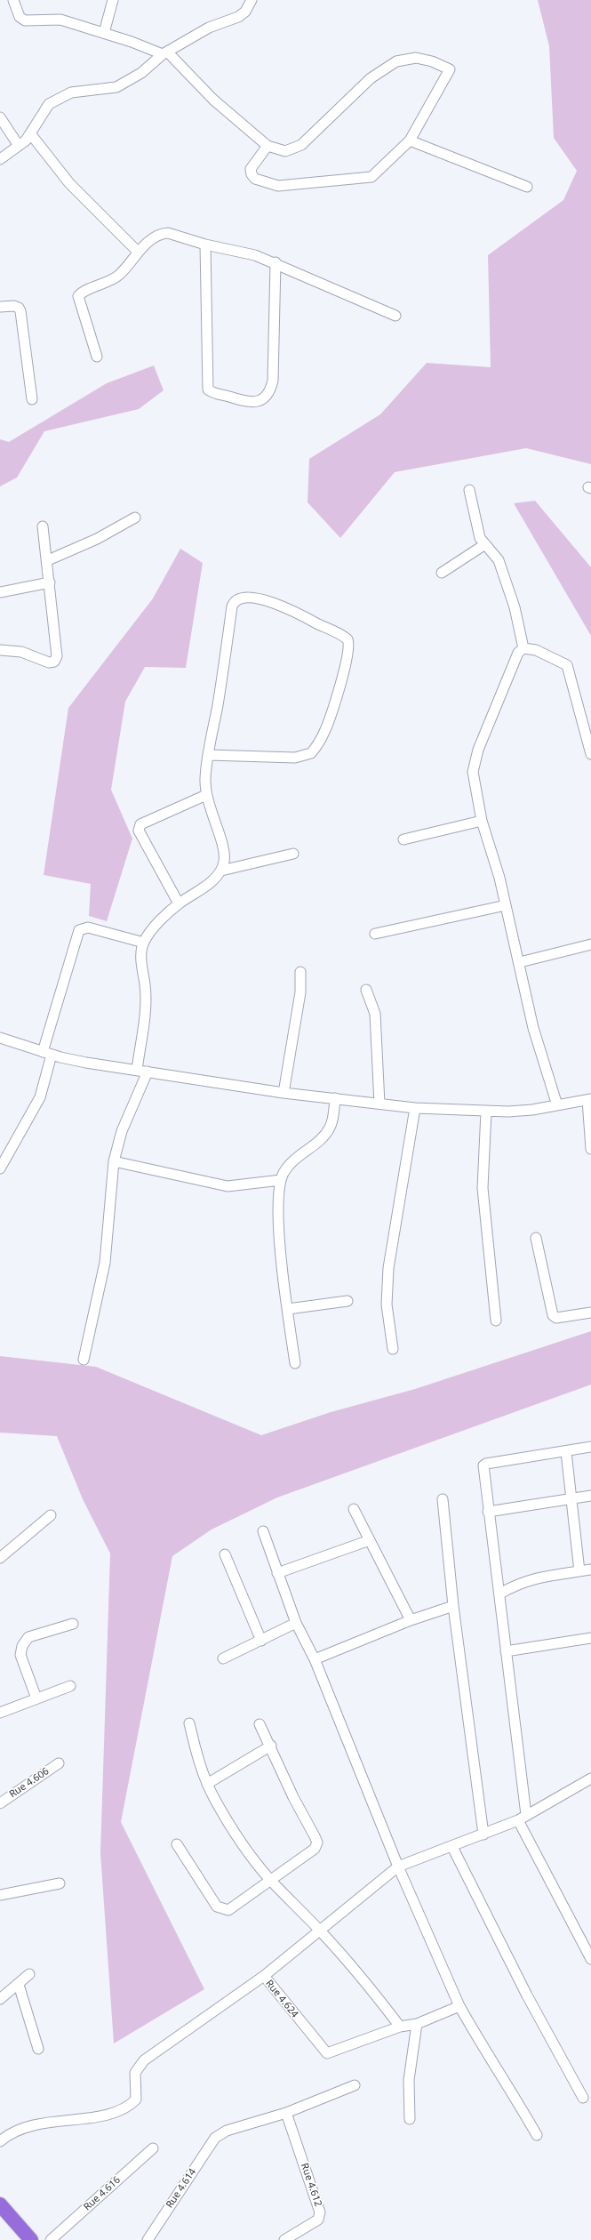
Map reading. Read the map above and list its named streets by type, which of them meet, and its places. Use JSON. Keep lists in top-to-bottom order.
{
  "streets": {
    "street": [
      "Rue 4.606",
      "Rue 4.624",
      "Rue 4.612",
      "Rue 4.614",
      "Rue 4.616"
    ]
  },
  "crossings": [
    ["Rue 4.612", "Rue 4.614"]
  ]
}
